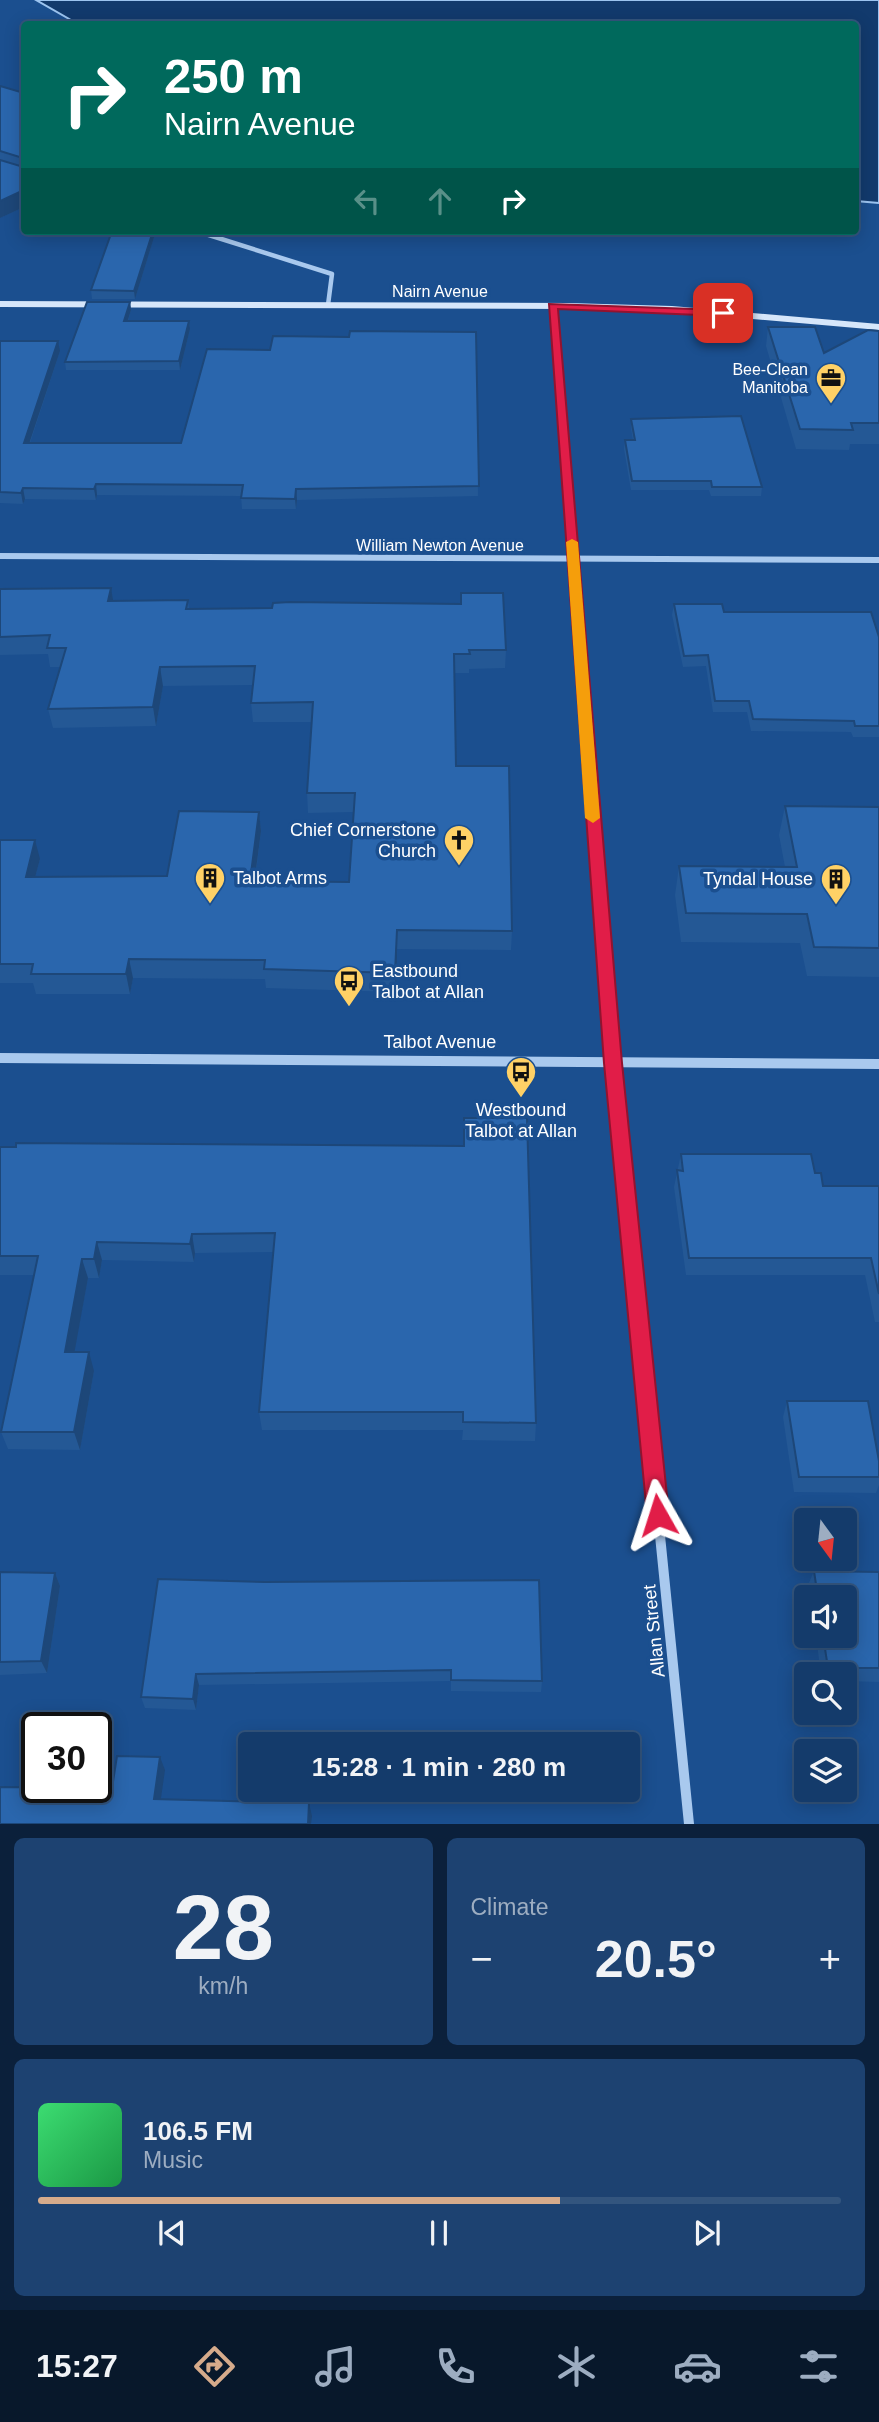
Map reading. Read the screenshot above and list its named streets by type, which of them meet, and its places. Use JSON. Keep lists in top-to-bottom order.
{
  "streets": {
    "main road": ["Nairn Avenue"],
    "street": ["William Newton Avenue", "Talbot Avenue", "Allan Street"]
  },
  "crossings": [
    ["Nairn Avenue", "Allan Street"],
    ["William Newton Avenue", "Allan Street"],
    ["Talbot Avenue", "Allan Street"]
  ],
  "places": {
    "office": ["Bee-Clean Manitoba"],
    "church": ["Chief Cornerstone Church"],
    "building": ["Talbot Arms", "Tyndal House"],
    "bus stop": ["Eastbound Talbot at Allan", "Westbound Talbot at Allan"]
  },
  "north": "bottom",
  "page": {
    "turn": ["250 m", "Nairn Avenue"],
    "limit": "30",
    "trip": "15:28 · 1 min · 280 m",
    "tile": [
      ["28", "km/h"],
      "Climate"
    ],
    "heat": ["−", "20.5°", "+"],
    "song": ["106.5 FM", "Music"],
    "tabs": "15:27"
  }
}
